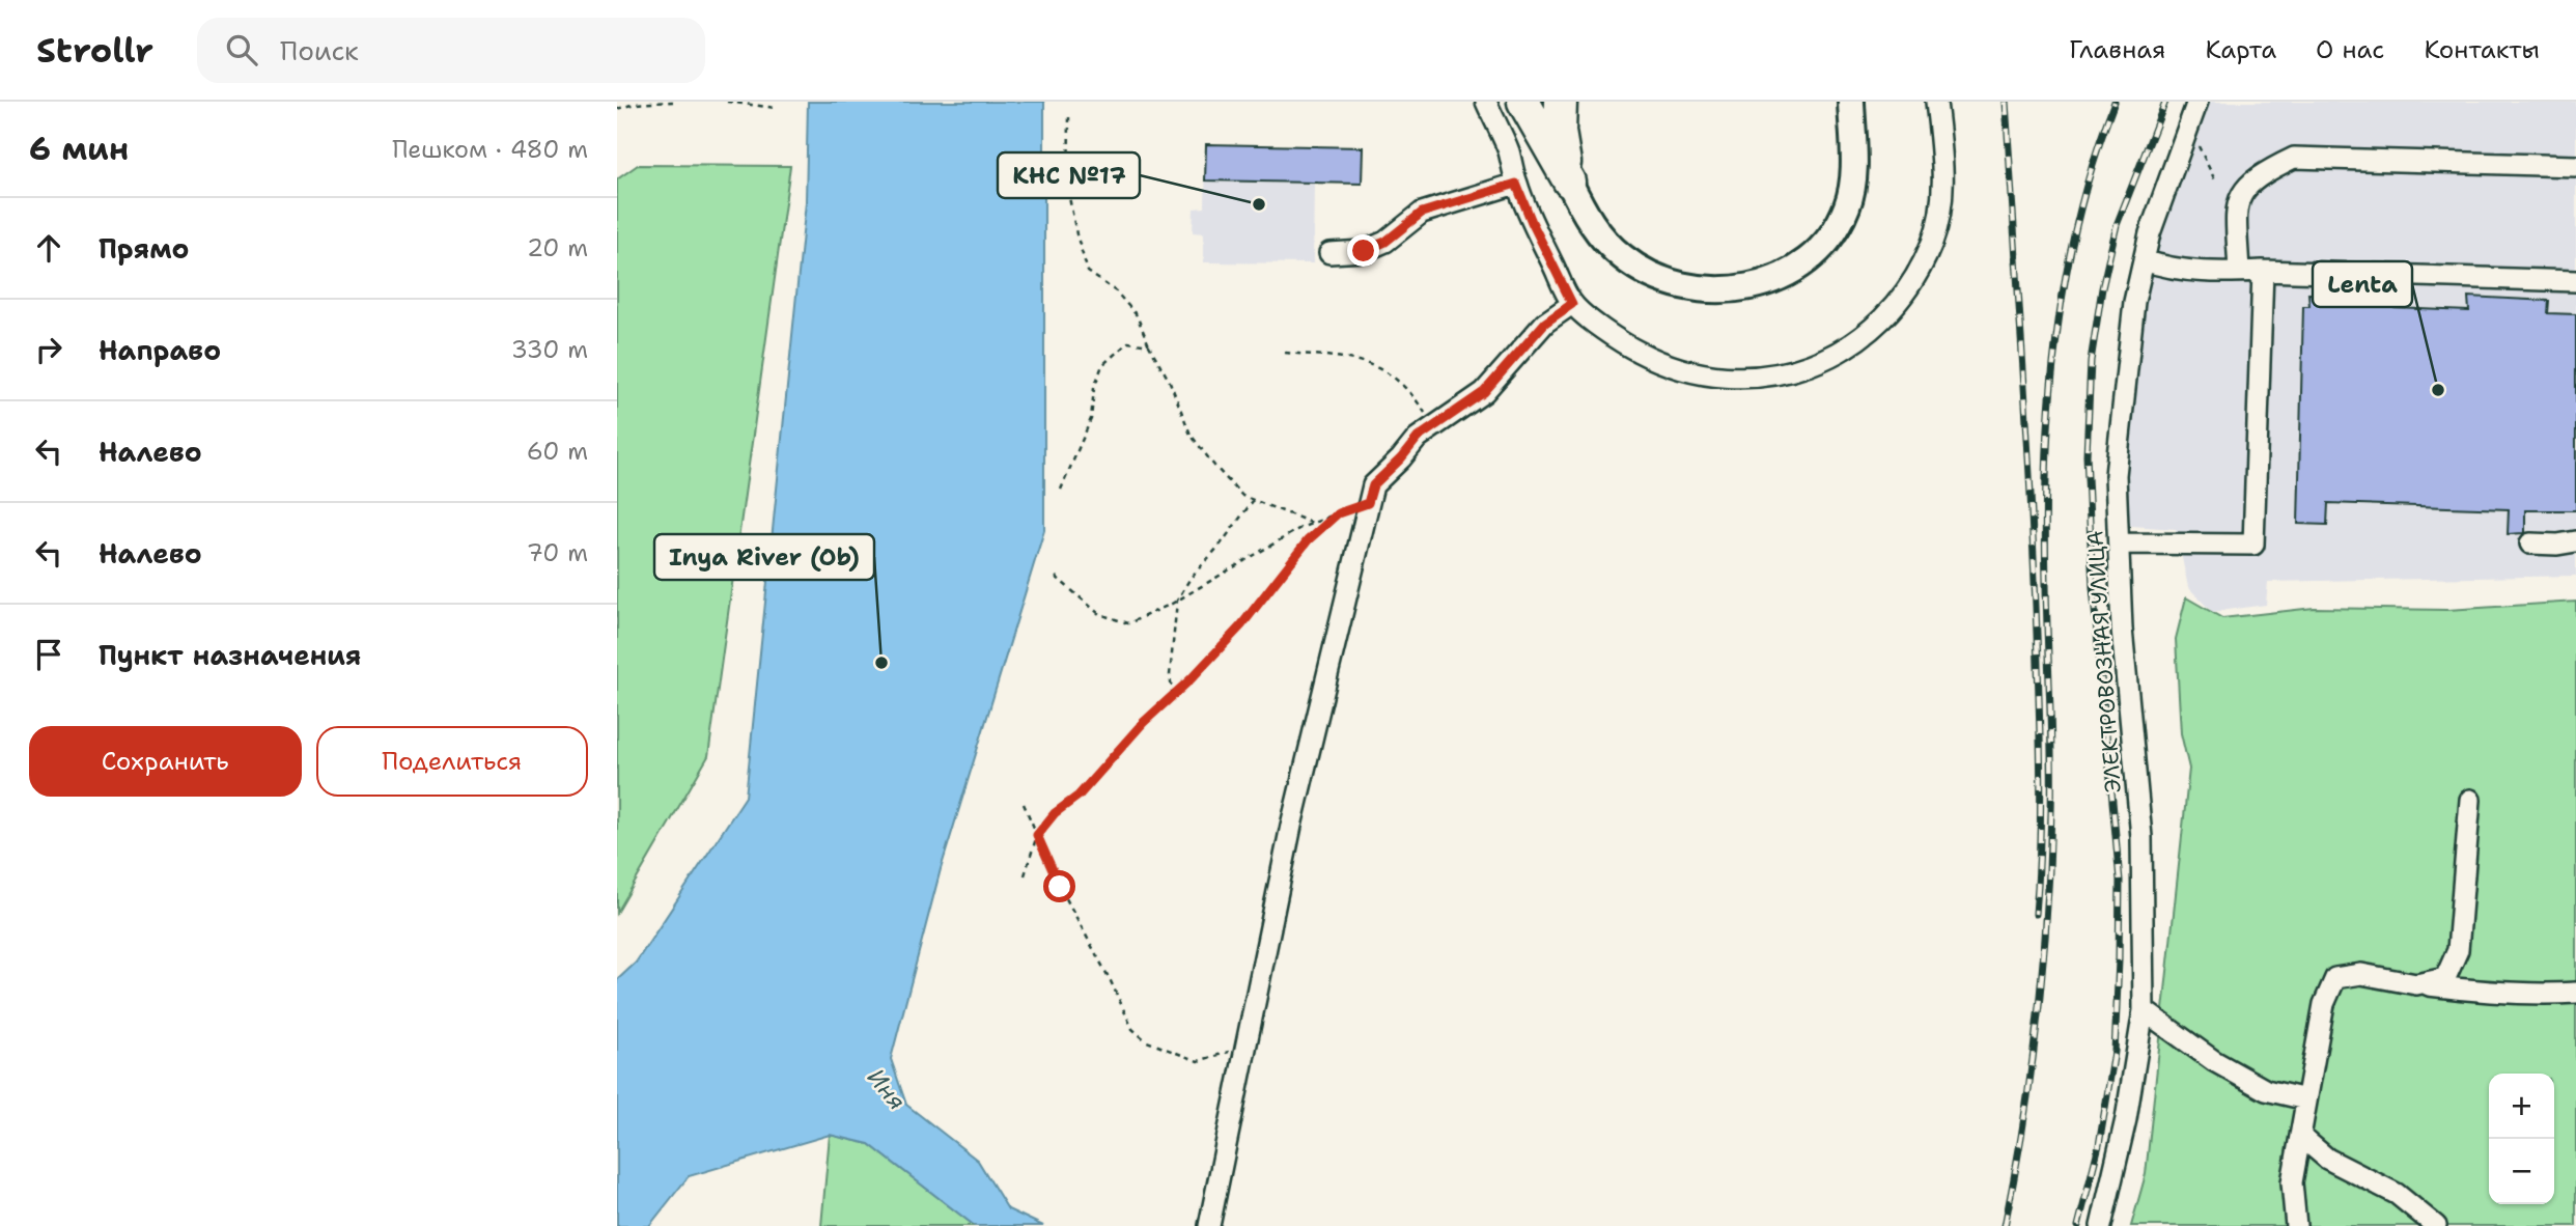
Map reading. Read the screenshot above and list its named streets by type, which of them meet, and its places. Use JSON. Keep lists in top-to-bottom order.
{
  "streets": {
    "street": ["ЭЛЕКТРОВОЗНАЯ УЛИЦА"]
  },
  "water": ["Иня"],
  "places": ["КНС №17", "Lenta", "Inya River (Ob)"],
  "page": {
    "header": "Strollr",
    "search": "Поиск",
    "nav": [
      "Главная",
      "Карта",
      "О нас",
      "Контакты"
    ],
    "heading": ["6 мин", "Пешком · 480 m"],
    "list": [
      ["Прямо", "20 m"],
      ["Направо", "330 m"],
      ["Налево", "60 m"],
      ["Налево", "70 m"],
      "Пункт назначения"
    ],
    "buttons": ["Сохранить", "Поделиться"],
    "map_buttons": ["+", "−"]
  }
}
